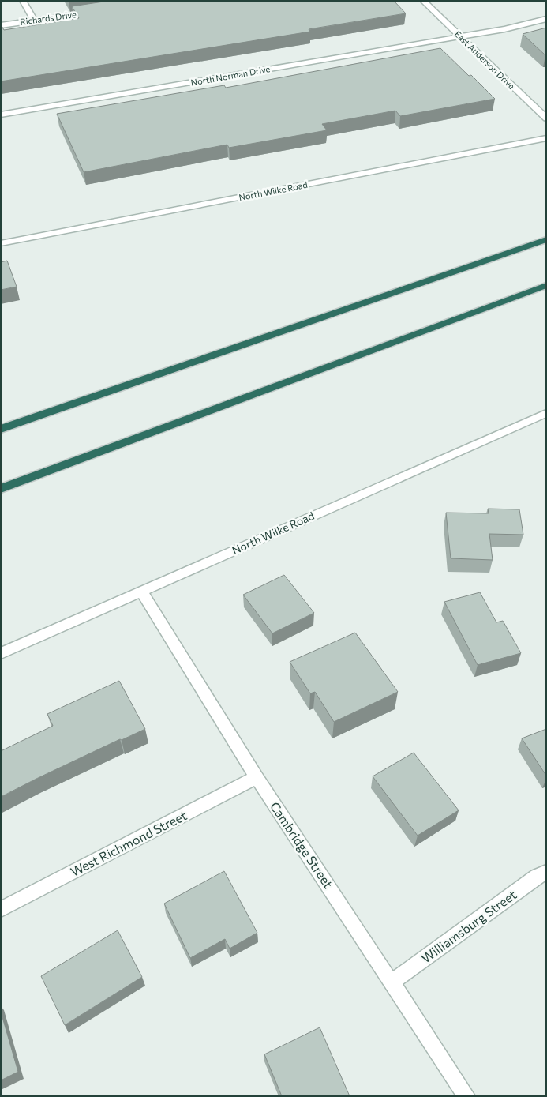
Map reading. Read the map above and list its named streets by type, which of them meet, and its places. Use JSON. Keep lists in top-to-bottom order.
{
  "streets": {
    "street": [
      "Richards Drive",
      "East Anderson Drive",
      "North Norman Drive",
      "North Wilke Road",
      "West Richmond Street",
      "Cambridge Street",
      "Williamsburg Street"
    ]
  },
  "crossings": [
    ["East Anderson Drive", "North Norman Drive"],
    ["North Wilke Road", "Cambridge Street"],
    ["West Richmond Street", "Cambridge Street"],
    ["Cambridge Street", "Williamsburg Street"]
  ]
}
